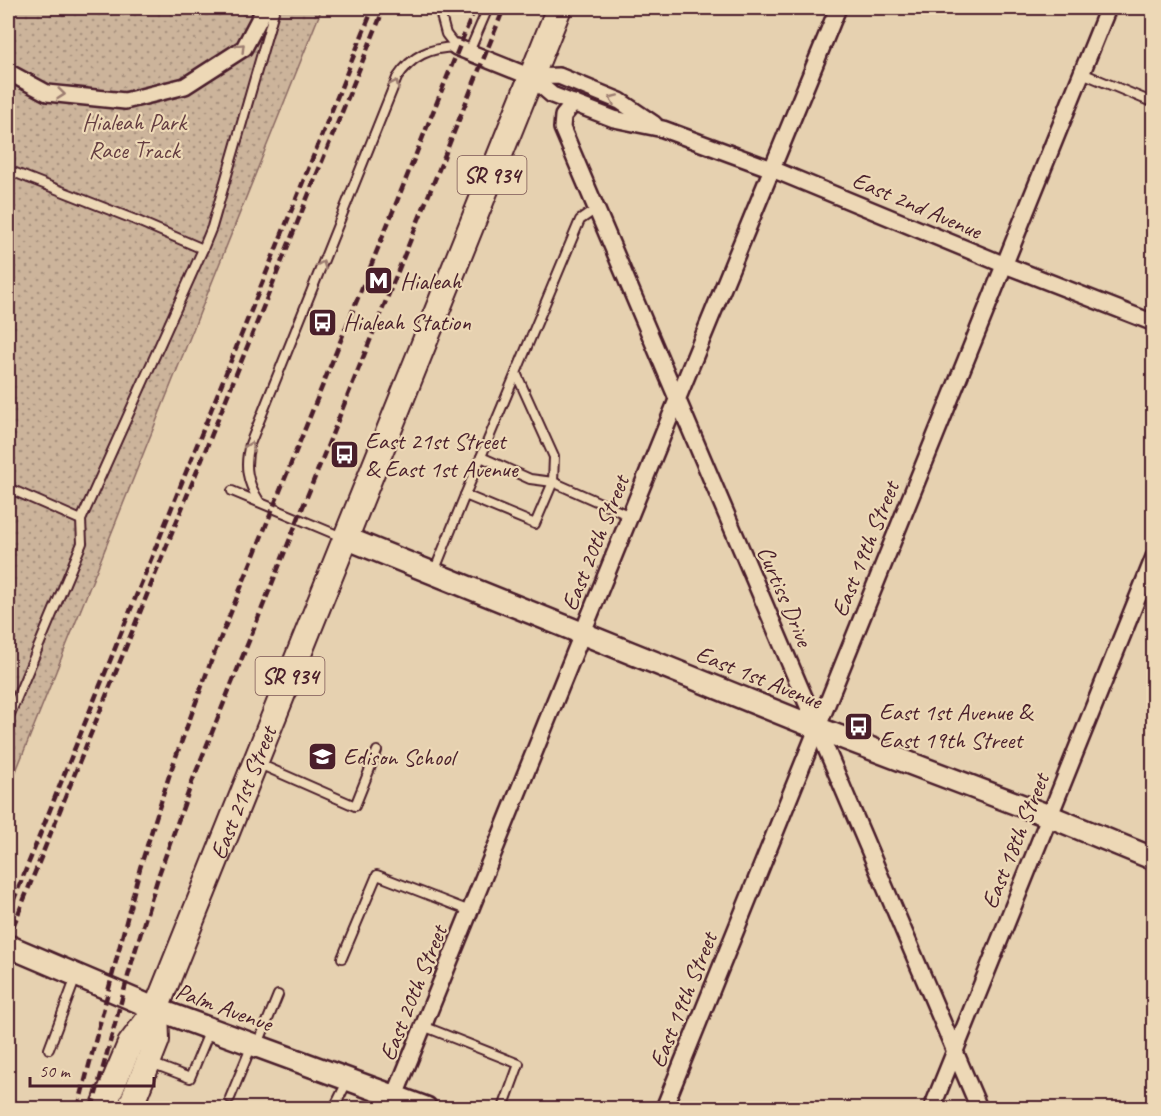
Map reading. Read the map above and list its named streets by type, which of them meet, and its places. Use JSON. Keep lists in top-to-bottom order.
{
  "streets": {
    "main road": ["SR 934", "East 21st Street"],
    "street": [
      "East 2nd Avenue",
      "East 20th Street",
      "East 19th Street",
      "Curtiss Drive",
      "East 1st Avenue",
      "East 18th Street",
      "Palm Avenue"
    ]
  },
  "crossings": [
    ["SR 934", "East 21st Street"],
    ["SR 934", "Palm Avenue"],
    ["East 2nd Avenue", "East 20th Street"],
    ["East 2nd Avenue", "East 19th Street"],
    ["East 2nd Avenue", "Curtiss Drive"],
    ["East 2nd Avenue", "East 21st Street"],
    ["East 20th Street", "Curtiss Drive"],
    ["East 20th Street", "East 1st Avenue"],
    ["East 20th Street", "Palm Avenue"],
    ["East 19th Street", "Curtiss Drive"],
    ["East 19th Street", "East 1st Avenue"],
    ["Curtiss Drive", "East 1st Avenue"],
    ["Curtiss Drive", "East 18th Street"],
    ["East 1st Avenue", "East 21st Street"],
    ["East 1st Avenue", "East 18th Street"],
    ["East 21st Street", "Palm Avenue"]
  ],
  "parks": ["Hialeah Park Race Track"],
  "places": {
    "metro station": ["Hialeah"],
    "bus stop": ["Hialeah Station", "East 21st Street & East 1st Avenue", "East 1st Avenue & East 19th Street"],
    "school or university": ["Edison School"]
  },
  "scale_bar": "50 m"
}
